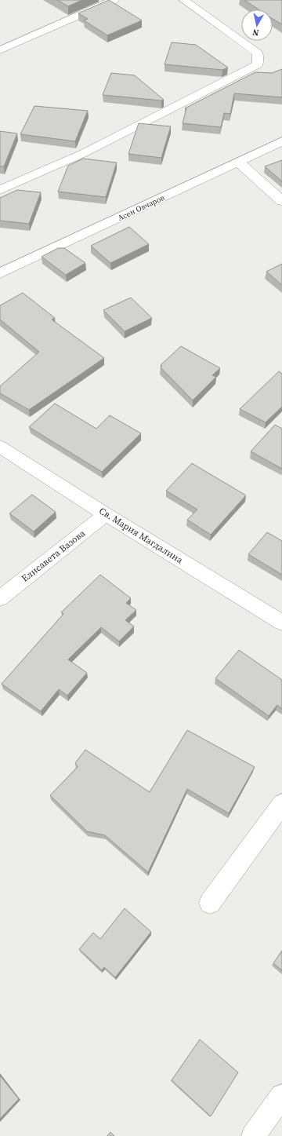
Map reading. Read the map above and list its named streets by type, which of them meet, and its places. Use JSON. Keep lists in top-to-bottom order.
{
  "streets": {
    "street": ["Асен Овчаров", "Св. Мария Магдалина", "Елисавета Вазова"]
  },
  "crossings": [
    ["Св. Мария Магдалина", "Елисавета Вазова"]
  ],
  "north": "bottom"
}
